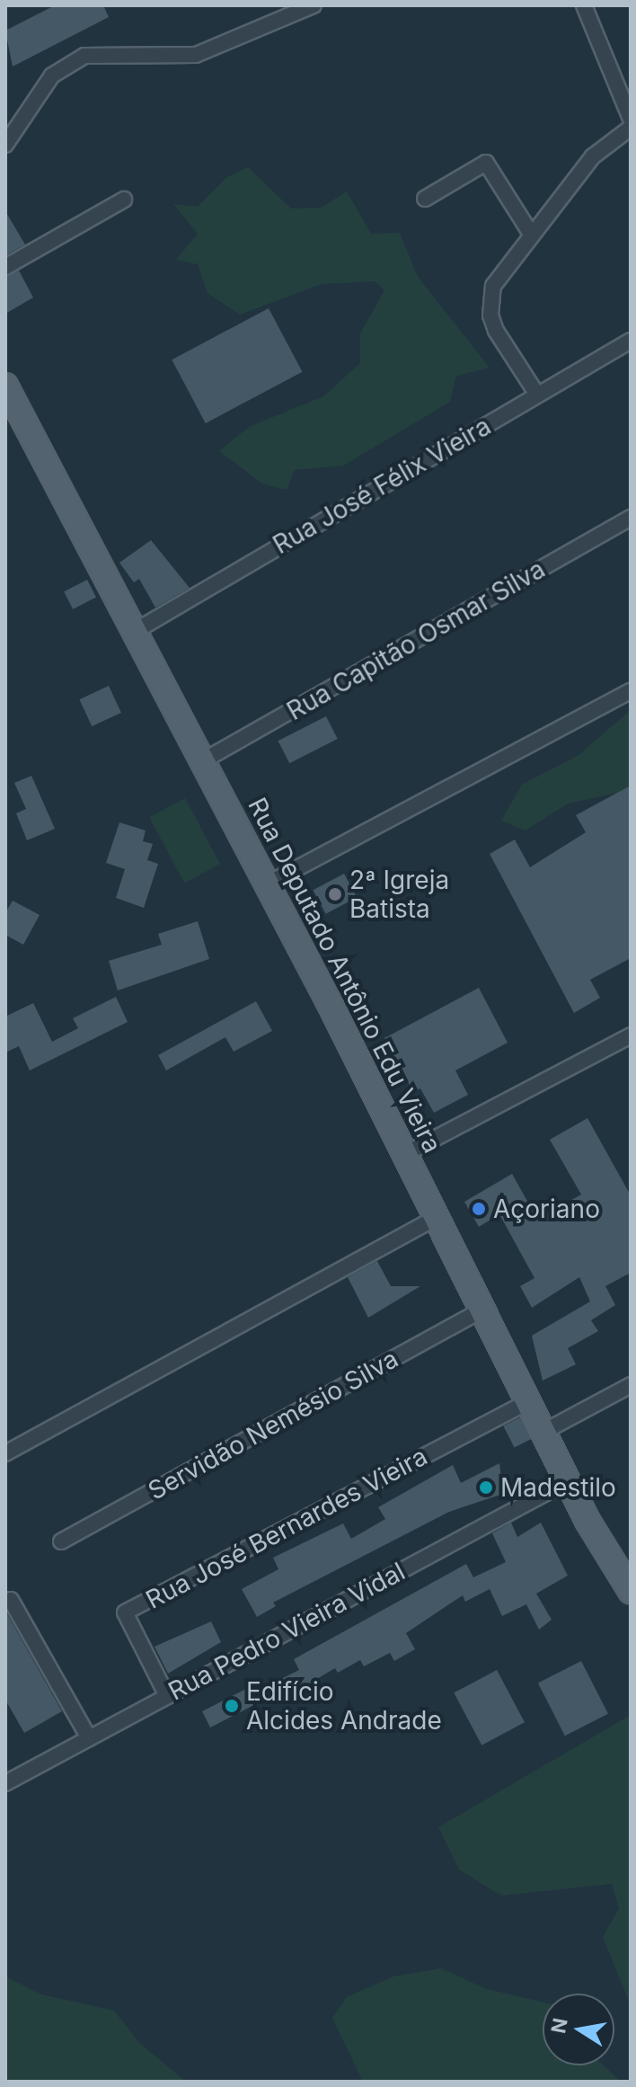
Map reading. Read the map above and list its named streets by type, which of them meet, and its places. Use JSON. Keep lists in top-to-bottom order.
{
  "streets": {
    "main road": ["Rua Deputado Antônio Edu Vieira"],
    "street": [
      "Rua José Félix Vieira",
      "Rua Capitão Osmar Silva",
      "Servidão Nemésio Silva",
      "Rua José Bernardes Vieira",
      "Rua Pedro Vieira Vidal"
    ]
  },
  "crossings": [
    ["Rua José Félix Vieira", "Rua Deputado Antônio Edu Vieira"],
    ["Rua Capitão Osmar Silva", "Rua Deputado Antônio Edu Vieira"],
    ["Rua Deputado Antônio Edu Vieira", "Servidão Nemésio Silva"],
    ["Rua Deputado Antônio Edu Vieira", "Rua José Bernardes Vieira"],
    ["Rua Deputado Antônio Edu Vieira", "Rua Pedro Vieira Vidal"],
    ["Rua José Bernardes Vieira", "Rua Pedro Vieira Vidal"]
  ],
  "places": [
    "2ª Igreja Batista",
    "Açoriano",
    "Madestilo",
    "Edifício Alcides Andrade"
  ],
  "north": "left"
}
